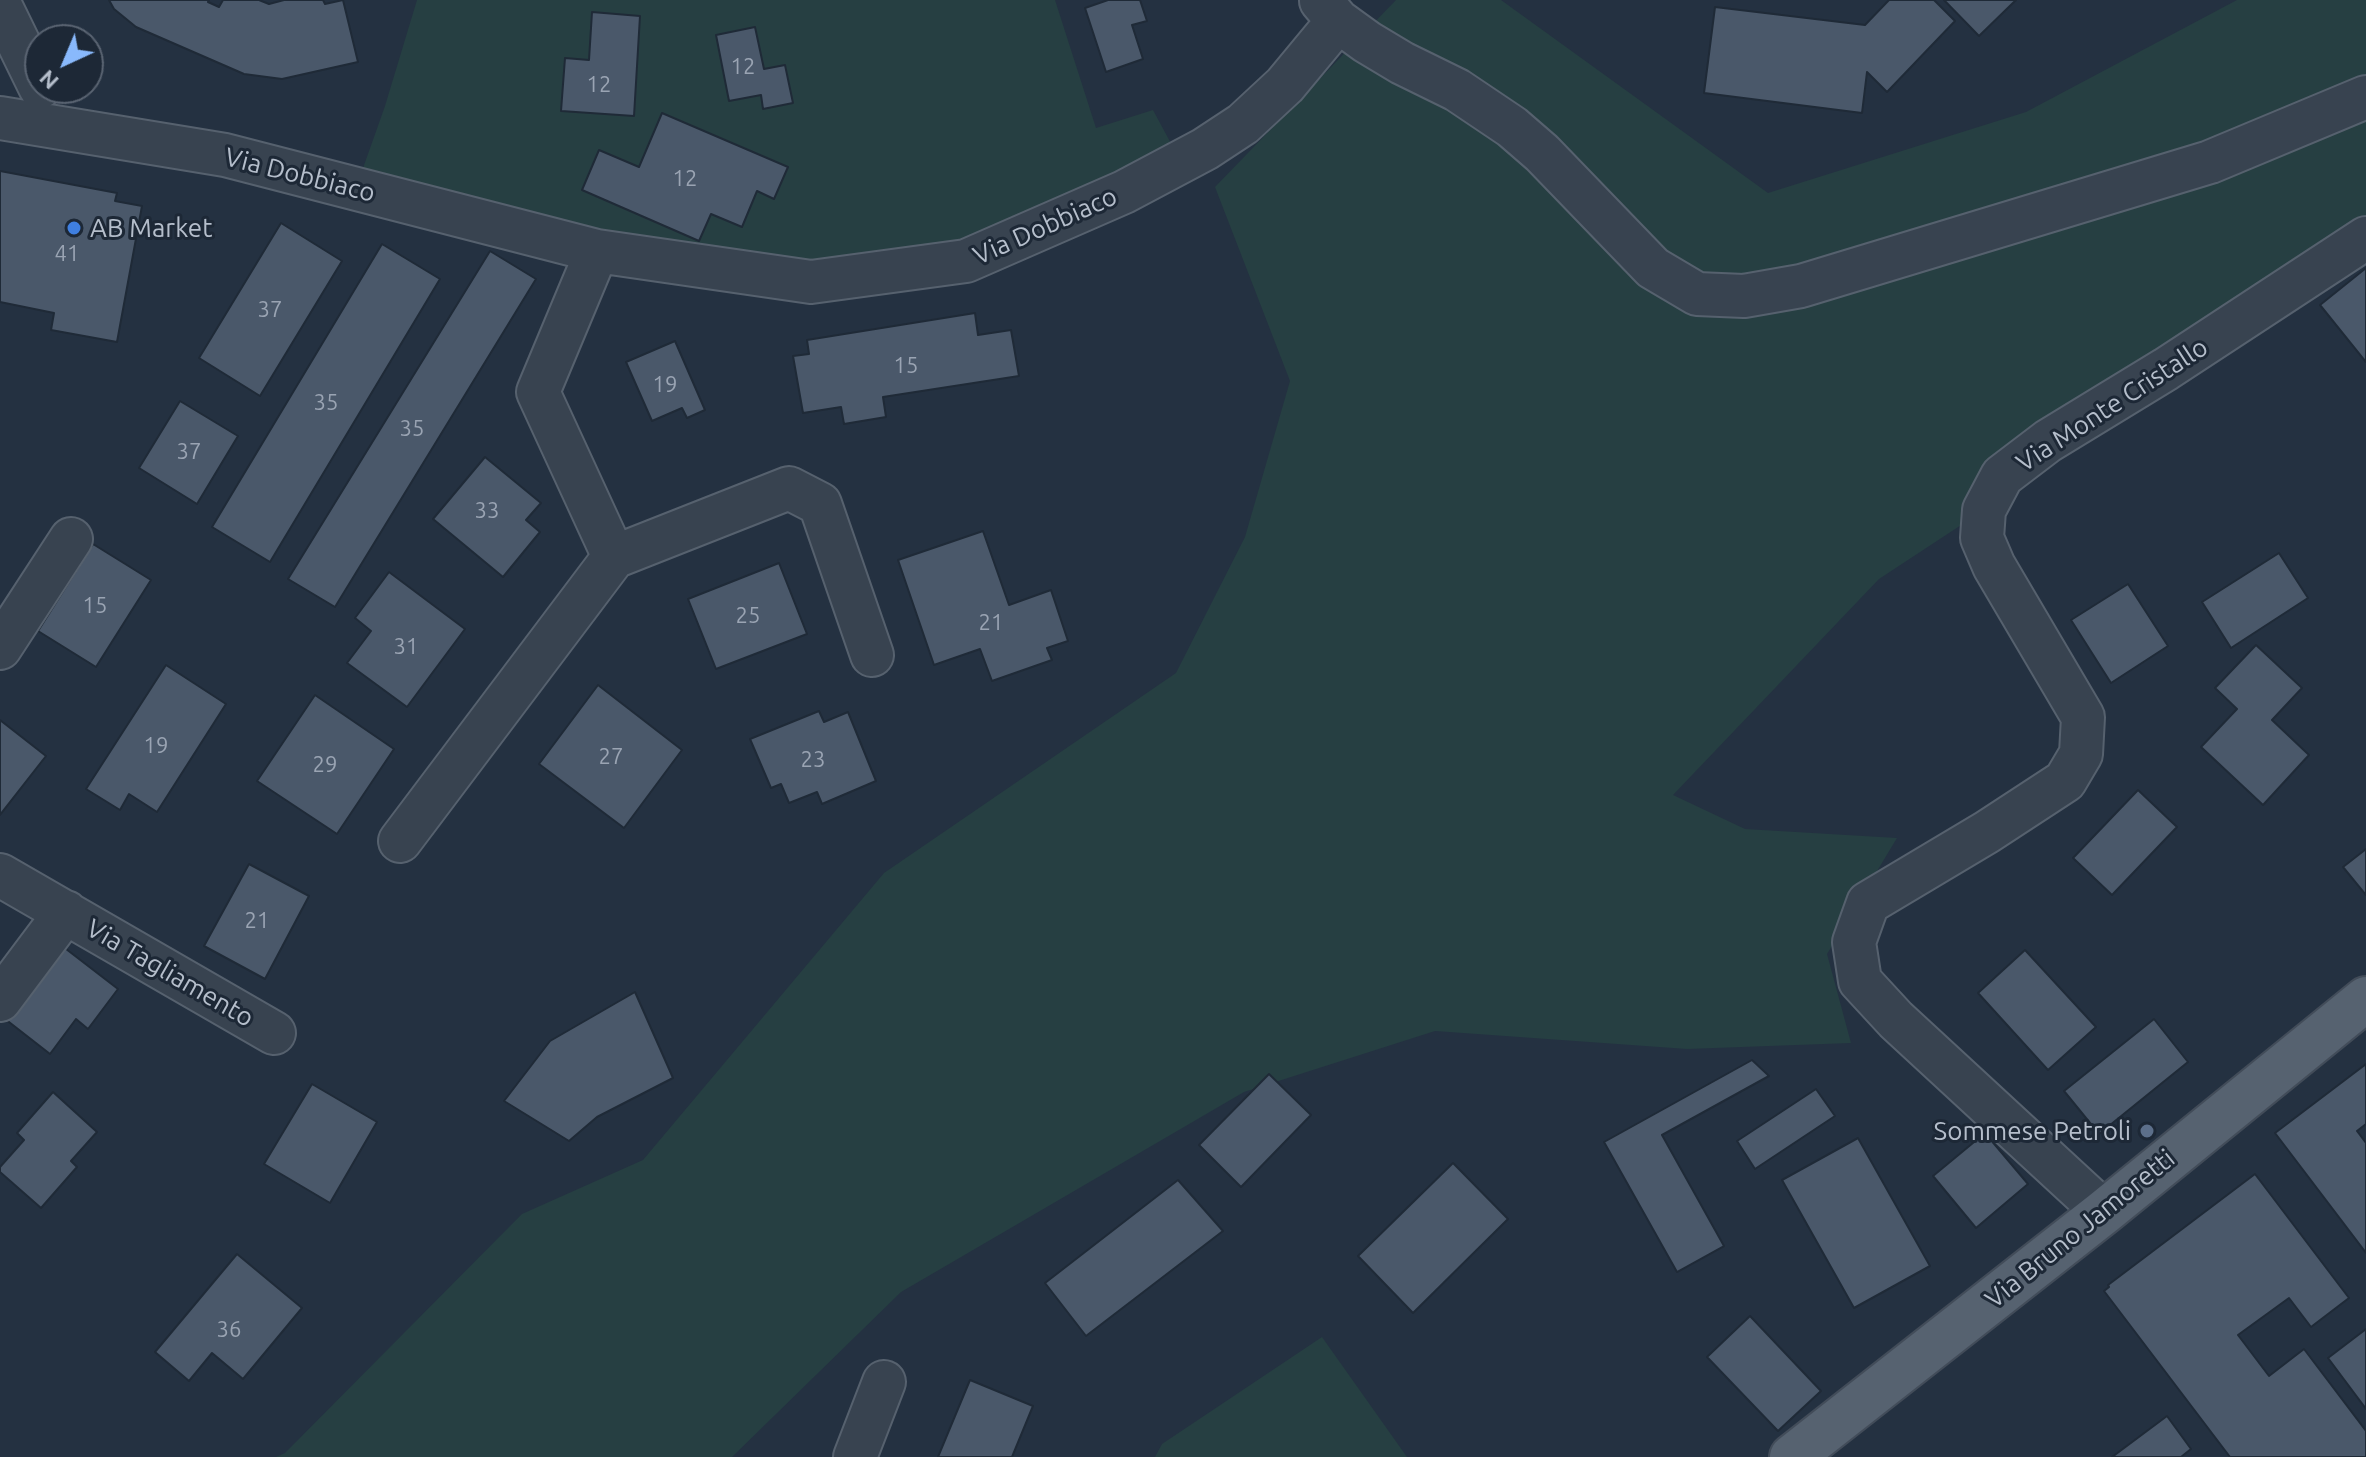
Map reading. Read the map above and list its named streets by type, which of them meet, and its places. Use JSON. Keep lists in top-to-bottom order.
{
  "streets": {
    "main road": ["Via Bruno Jamoretti"],
    "street": ["Via Dobbiaco", "Via Monte Cristallo", "Via Tagliamento"]
  },
  "crossings": [
    ["Via Monte Cristallo", "Via Bruno Jamoretti"]
  ],
  "places": ["AB Market", "Sommese Petroli"],
  "house_numbers": [
    "12",
    "12",
    "12",
    "41",
    "37",
    "15",
    "19",
    "35",
    "35",
    "37",
    "33",
    "15",
    "25",
    "21",
    "31",
    "19",
    "27",
    "23",
    "29",
    "21",
    "36"
  ],
  "north": "bottom left"
}
